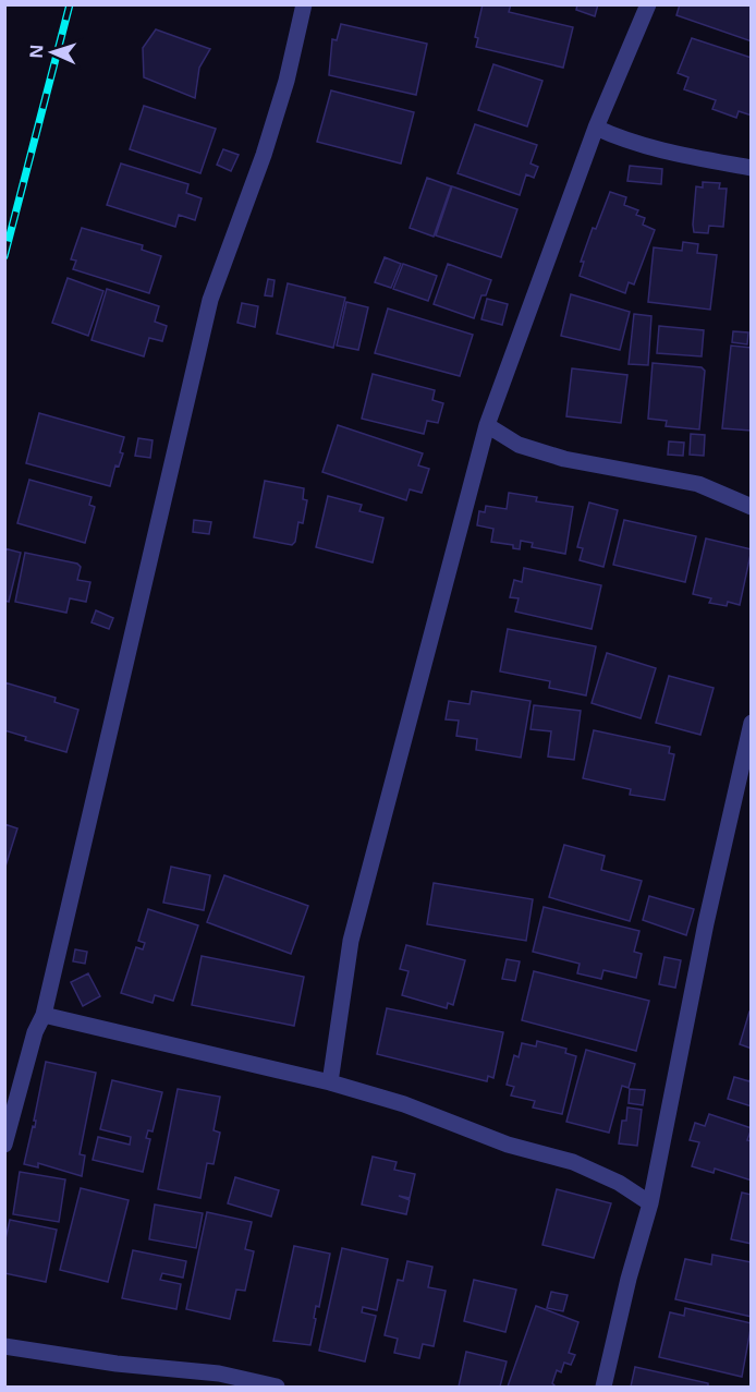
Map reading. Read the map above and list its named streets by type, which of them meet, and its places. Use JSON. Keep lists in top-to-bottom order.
{
  "north": "left"
}
